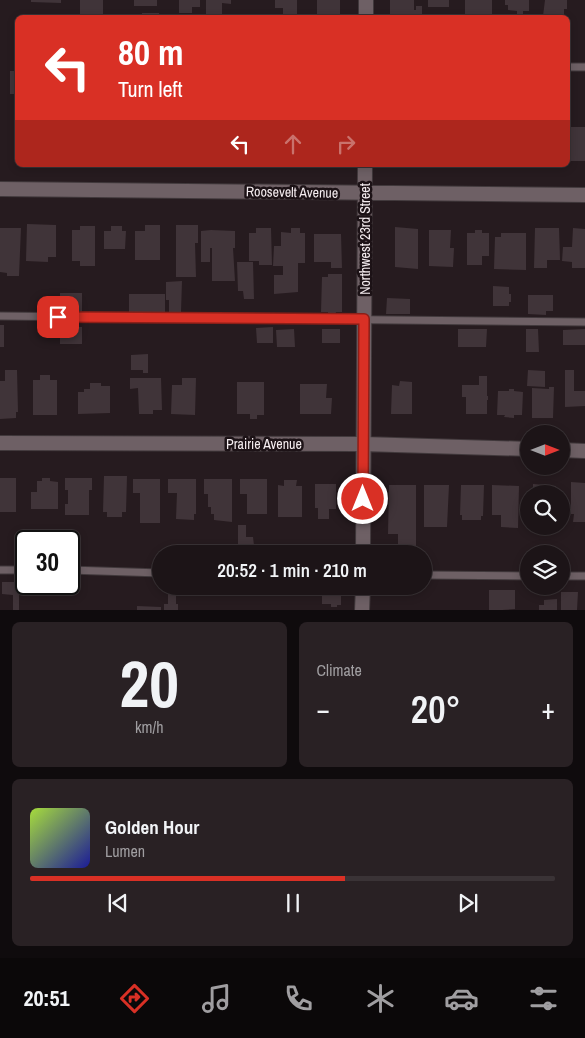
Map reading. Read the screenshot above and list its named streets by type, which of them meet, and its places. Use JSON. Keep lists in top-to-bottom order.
{
  "streets": {
    "street": ["Roosevelt Avenue", "Northwest 23rd Street", "Prairie Avenue"]
  },
  "crossings": [
    ["Roosevelt Avenue", "Northwest 23rd Street"],
    ["Northwest 23rd Street", "Prairie Avenue"]
  ],
  "north": "right",
  "page": {
    "turn": ["80 m", "Turn left"],
    "limit": "30",
    "trip": "20:52 · 1 min · 210 m",
    "tile": [
      ["20", "km/h"],
      "Climate"
    ],
    "heat": ["−", "20°", "+"],
    "song": ["Golden Hour", "Lumen"],
    "tabs": "20:51"
  }
}
